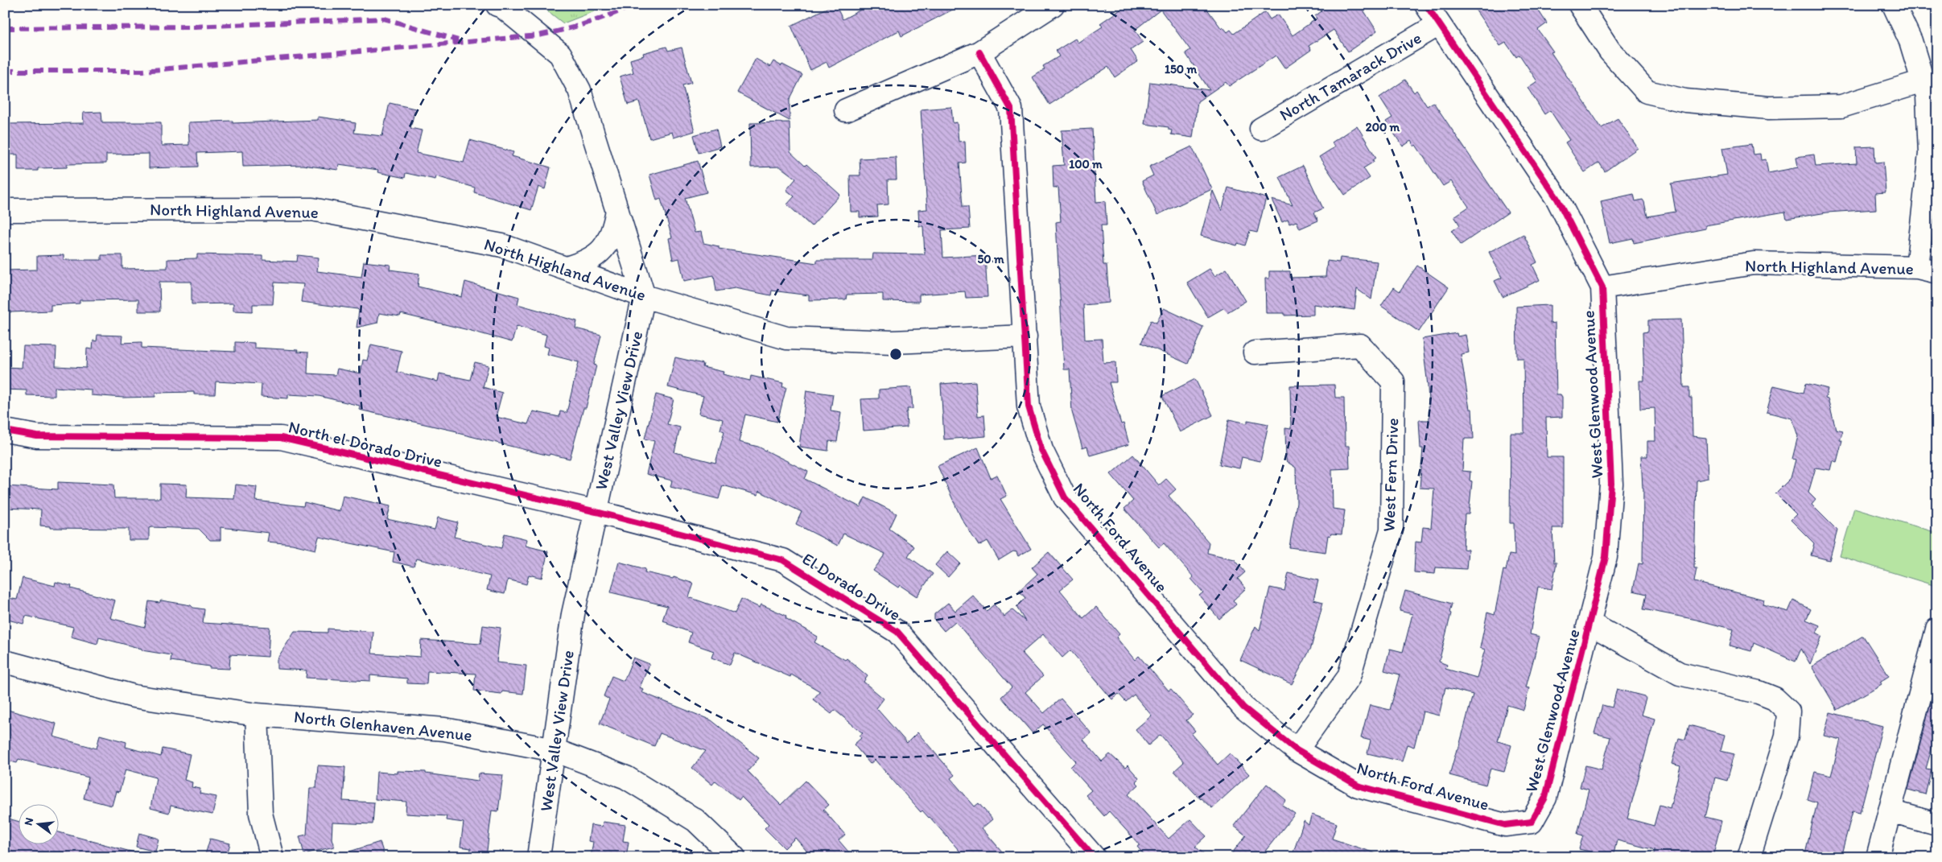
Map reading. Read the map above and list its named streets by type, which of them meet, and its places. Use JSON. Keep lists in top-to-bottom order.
{
  "streets": {
    "street": [
      "North Tamarack Drive",
      "North Highland Avenue",
      "West Glenwood Avenue",
      "West Valley View Drive",
      "North el Dorado Drive",
      "West Fern Drive",
      "North Ford Avenue",
      "El Dorado Drive",
      "North Glenhaven Avenue"
    ]
  },
  "crossings": [
    ["North Tamarack Drive", "West Glenwood Avenue"],
    ["North Highland Avenue", "West Glenwood Avenue"],
    ["North Highland Avenue", "West Valley View Drive"],
    ["North Highland Avenue", "North Ford Avenue"],
    ["West Glenwood Avenue", "North Ford Avenue"],
    ["West Valley View Drive", "North el Dorado Drive"],
    ["West Valley View Drive", "El Dorado Drive"],
    ["West Valley View Drive", "North Glenhaven Avenue"],
    ["North el Dorado Drive", "El Dorado Drive"],
    ["West Fern Drive", "North Ford Avenue"]
  ],
  "north": "left",
  "rings": [
    "150 m",
    "200 m",
    "100 m",
    "50 m"
  ]
}
